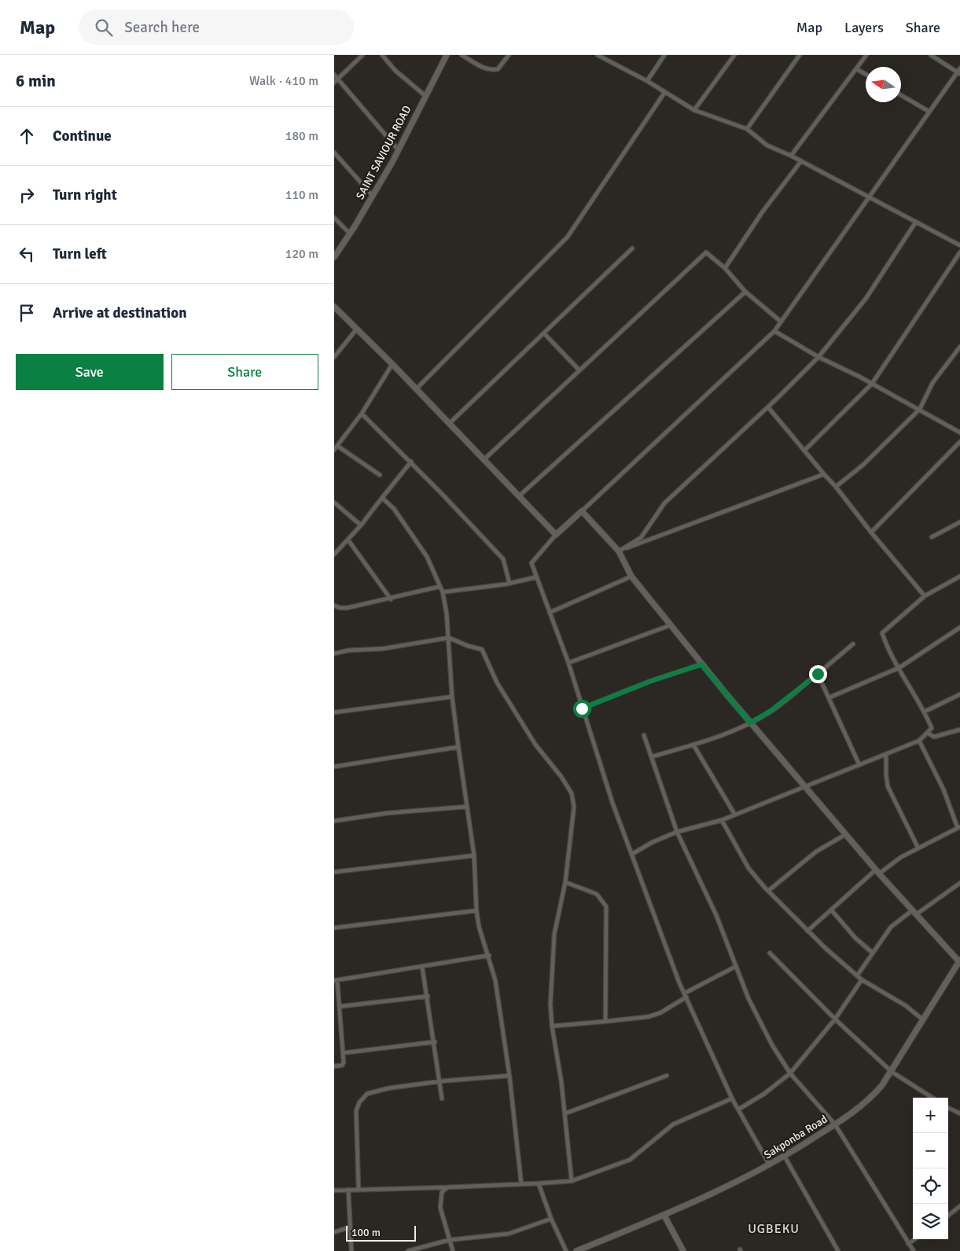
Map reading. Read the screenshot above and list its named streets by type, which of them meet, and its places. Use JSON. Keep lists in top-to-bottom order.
{
  "streets": {
    "street": ["SAINT SAVIOUR ROAD", "Sakponba Road"]
  },
  "districts": ["UGBEKU"],
  "scale_bar": "100 m",
  "north": "left",
  "page": {
    "header": "Map",
    "search": "Search here",
    "nav": ["Map", "Layers", "Share"],
    "heading": ["6 min", "Walk · 410 m"],
    "list": [
      ["Continue", "180 m"],
      ["Turn right", "110 m"],
      ["Turn left", "120 m"],
      "Arrive at destination"
    ],
    "buttons": ["Save", "Share"],
    "map_buttons": ["+", "−"],
    "scale": "100 m"
  }
}
